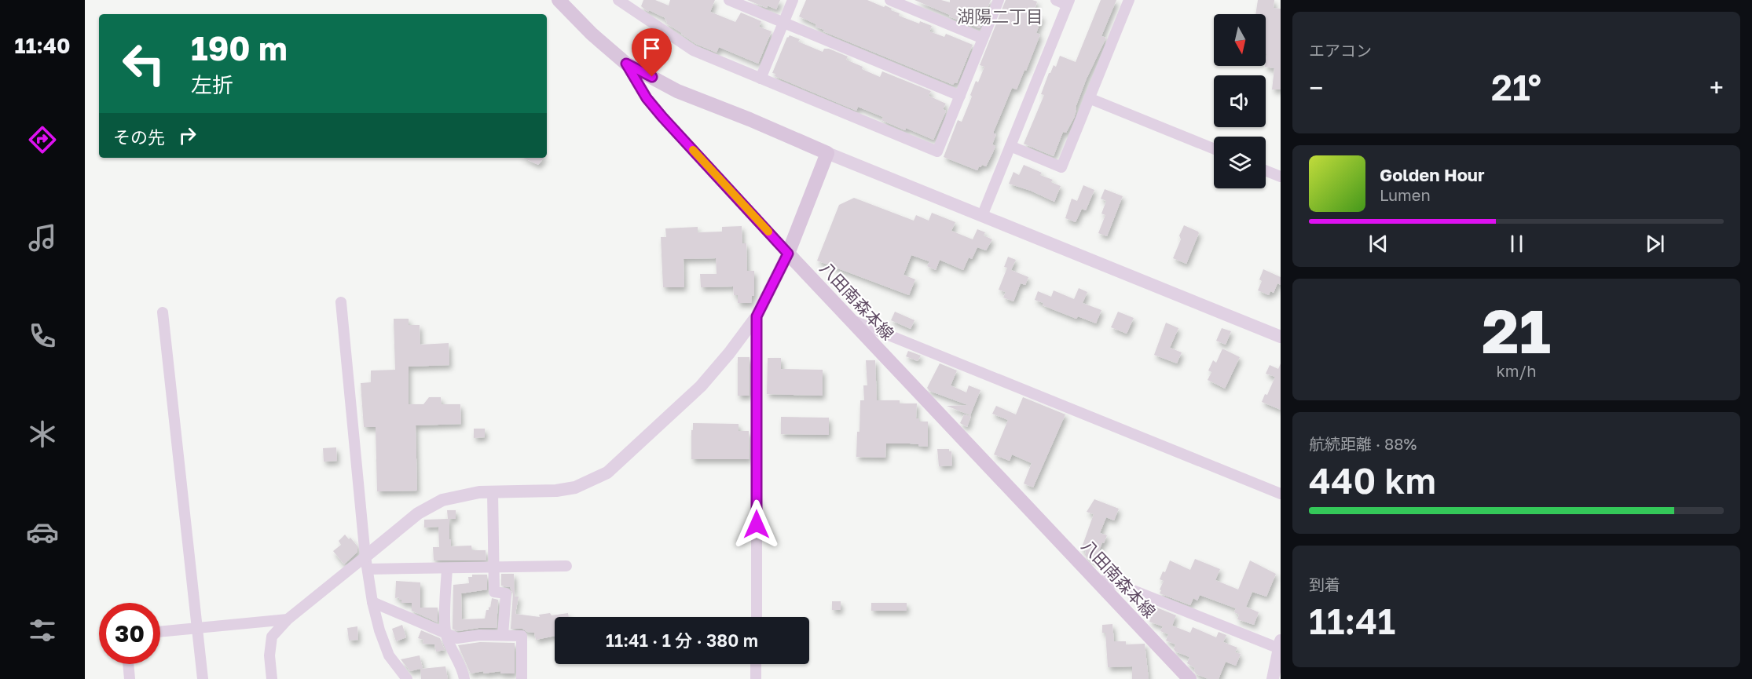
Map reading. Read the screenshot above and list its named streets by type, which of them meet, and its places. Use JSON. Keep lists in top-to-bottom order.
{
  "streets": {
    "main road": ["八田南森本線"]
  },
  "districts": ["湖陽二丁目"],
  "north": "bottom",
  "page": {
    "tabs": "11:40",
    "tile": [
      "エアコン",
      ["21", "km/h"],
      ["航続距離 · 88%", "440 km"],
      ["到着", "11:41"]
    ],
    "turn": ["190 m", "左折"],
    "heat": ["−", "21°", "+"],
    "then": "その先",
    "song": ["Golden Hour", "Lumen"],
    "limit": "30",
    "trip": "11:41 · 1 分 · 380 m"
  }
}
